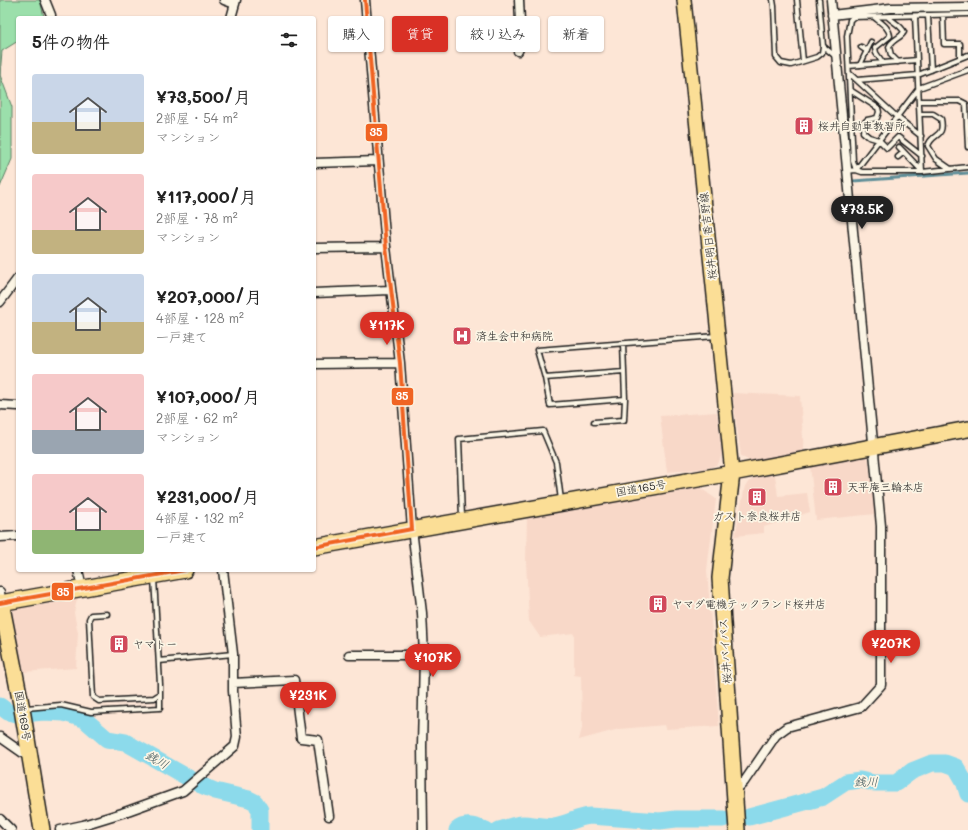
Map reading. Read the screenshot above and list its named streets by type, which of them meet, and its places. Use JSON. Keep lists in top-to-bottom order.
{
  "streets": {
    "highway": ["国道165号", "桜井バイパス", "国道169号"],
    "main road": ["桜井明日香吉野線"]
  },
  "crossings": [
    ["桜井明日香吉野線", "国道165号"],
    ["桜井明日香吉野線", "桜井バイパス"],
    ["国道165号", "桜井バイパス"]
  ],
  "water": ["銭川"],
  "places": {
    "building": [
      "桜井自動車教習所",
      "天平庵三輪本店",
      "ガスト奈良桜井店",
      "ヤマダ電機テックランド桜井店",
      "ヤマトー"
    ],
    "hospital": ["済生会中和病院"]
  },
  "lines": ["transit line 35"],
  "page": {
    "chip": [
      "購入",
      "賃貸",
      "絞り込み",
      "新着"
    ],
    "heading": "5件の物件",
    "list": [
      {
        "name": "¥73,500/月",
        "note": "2部屋 · 54 m² · マンション"
      },
      {
        "name": "¥117,000/月",
        "note": "2部屋 · 78 m² · マンション"
      },
      {
        "name": "¥207,000/月",
        "note": "4部屋 · 128 m² · 一戸建て"
      },
      {
        "name": "¥107,000/月",
        "note": "2部屋 · 62 m² · マンション"
      },
      {
        "name": "¥231,000/月",
        "note": "4部屋 · 132 m² · 一戸建て"
      }
    ],
    "price": [
      "¥73.5K",
      "¥117K",
      "¥207K",
      "¥107K",
      "¥231K"
    ]
  }
}
